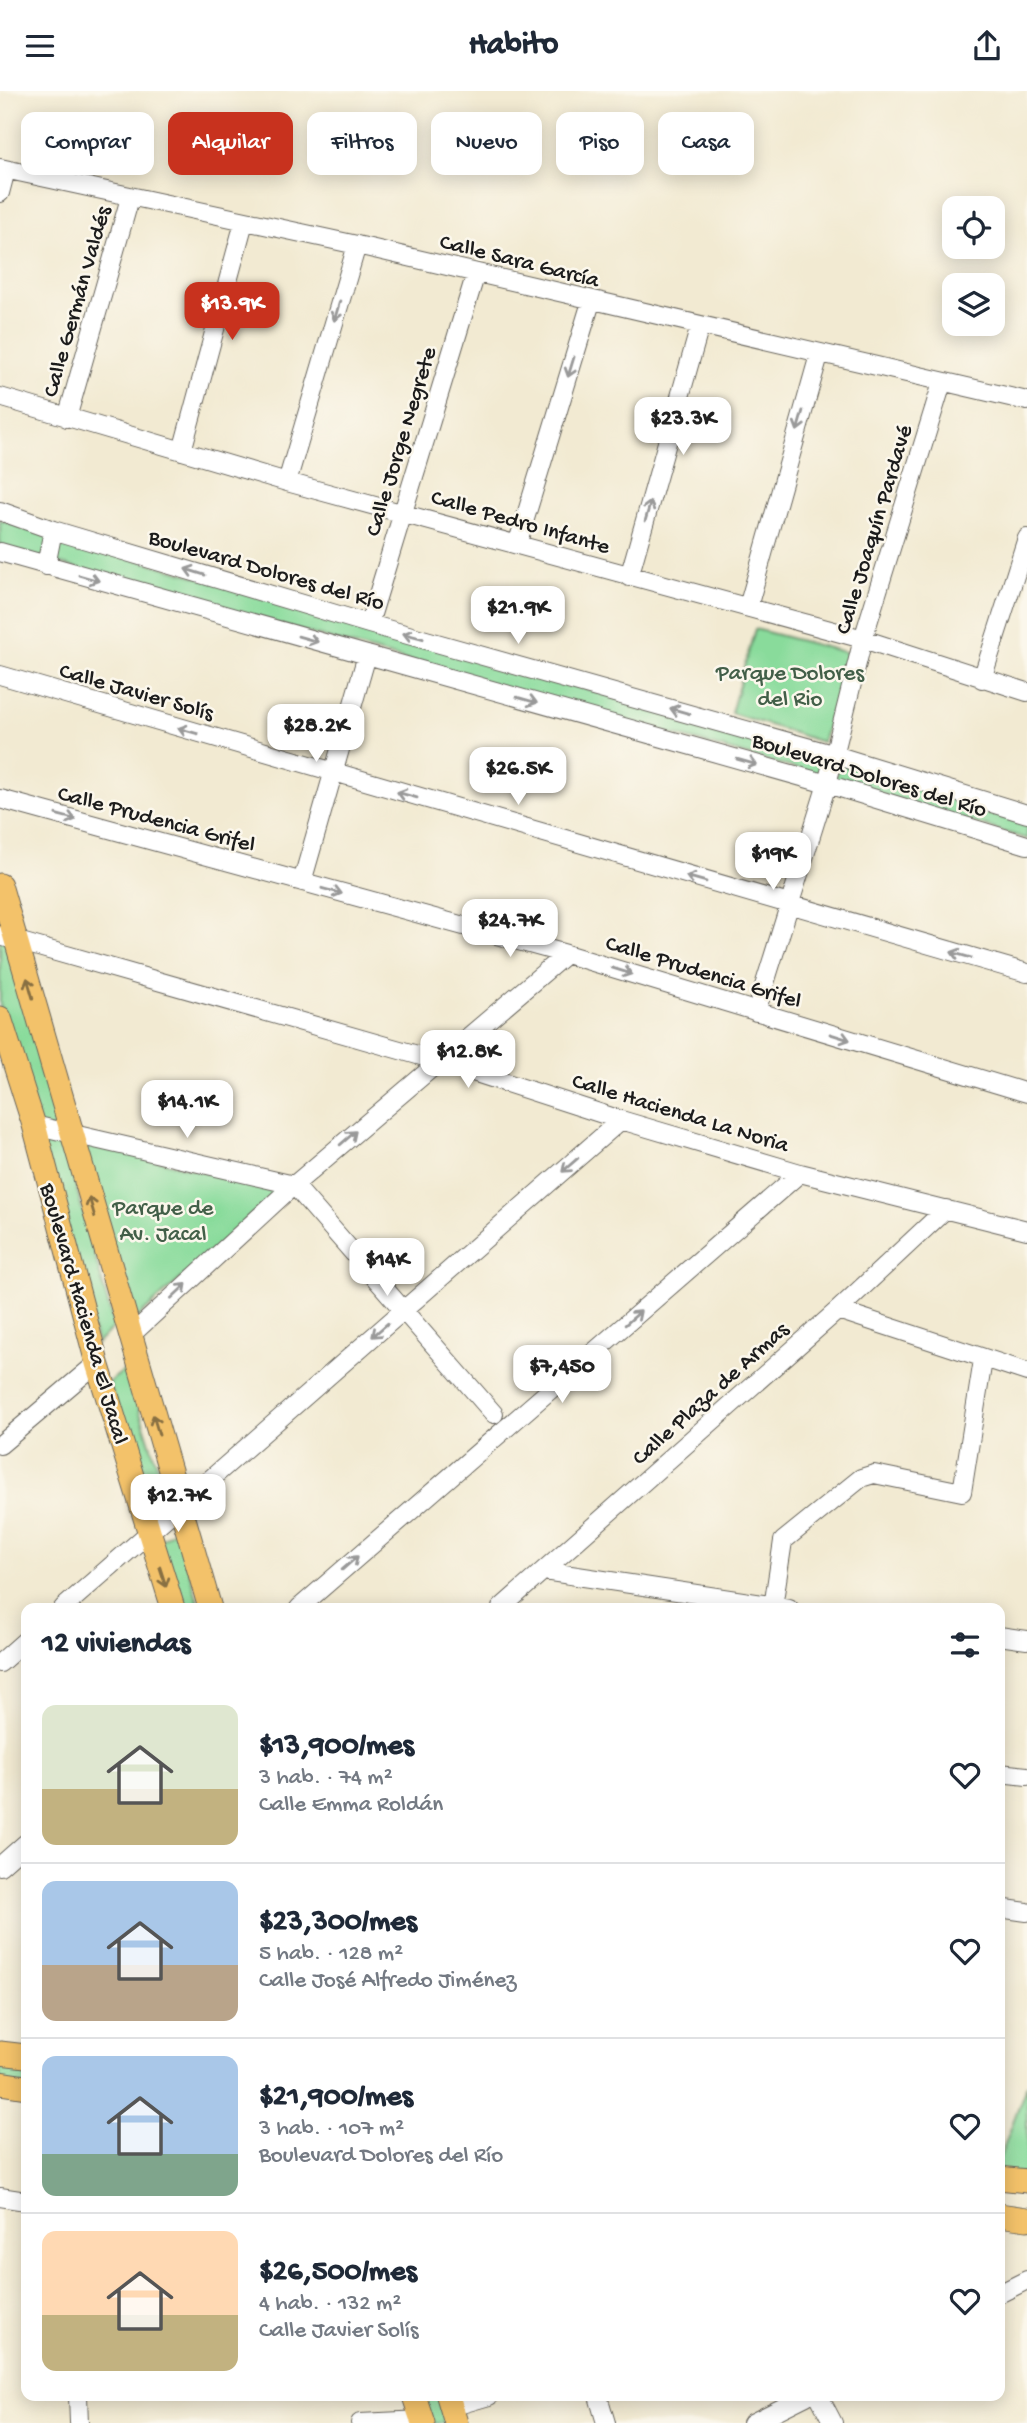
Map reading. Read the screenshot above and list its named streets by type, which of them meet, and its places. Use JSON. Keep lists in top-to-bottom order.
{
  "streets": {
    "main road": ["Boulevard Hacienda El Jacal"],
    "street": [
      "Calle Sara García",
      "Calle Germán Valdés",
      "Calle Jorge Negrete",
      "Calle Pedro Infante",
      "Calle Joaquín Pardavé",
      "Boulevard Dolores del Río",
      "Calle Javier Solís",
      "Calle Prudencia Grifel",
      "Calle Hacienda La Noria",
      "Calle Plaza de Armas"
    ]
  },
  "crossings": [
    ["Calle Sara García", "Calle Germán Valdés"],
    ["Calle Sara García", "Calle Jorge Negrete"],
    ["Calle Sara García", "Calle Joaquín Pardavé"],
    ["Calle Germán Valdés", "Calle Pedro Infante"],
    ["Calle Jorge Negrete", "Calle Pedro Infante"],
    ["Calle Jorge Negrete", "Boulevard Dolores del Río"],
    ["Calle Pedro Infante", "Calle Joaquín Pardavé"],
    ["Calle Joaquín Pardavé", "Boulevard Dolores del Río"],
    ["Calle Joaquín Pardavé", "Calle Javier Solís"],
    ["Calle Joaquín Pardavé", "Calle Prudencia Grifel"],
    ["Calle Hacienda La Noria", "Boulevard Hacienda El Jacal"],
    ["Calle Hacienda La Noria", "Calle Plaza de Armas"]
  ],
  "one_way": ["Calle Javier Solís", "Calle Prudencia Grifel"],
  "parks": ["Parque Dolores del Rio", "Parque de Av. Jacal"],
  "page": {
    "header": "Habito",
    "chip": [
      "Comprar",
      "Alquilar",
      "Filtros",
      "Nuevo",
      "Piso",
      "Casa"
    ],
    "price": [
      "$13.9K",
      "$23.3K",
      "$21.9K",
      "$28.2K",
      "$26.5K",
      "$19K",
      "$24.7K",
      "$12.8K",
      "$14.1K",
      "$14K",
      "$7,450",
      "$12.7K"
    ],
    "heading": "12 viviendas",
    "list": [
      {
        "name": "$13,900/mes",
        "note": "3 hab. · 74 m² · Calle Emma Roldán"
      },
      {
        "name": "$23,300/mes",
        "note": "5 hab. · 128 m² · Calle José Alfredo Jiménez"
      },
      {
        "name": "$21,900/mes",
        "note": "3 hab. · 107 m² · Boulevard Dolores del Río"
      },
      {
        "name": "$26,500/mes",
        "note": "4 hab. · 132 m² · Calle Javier Solís"
      }
    ]
  }
}
